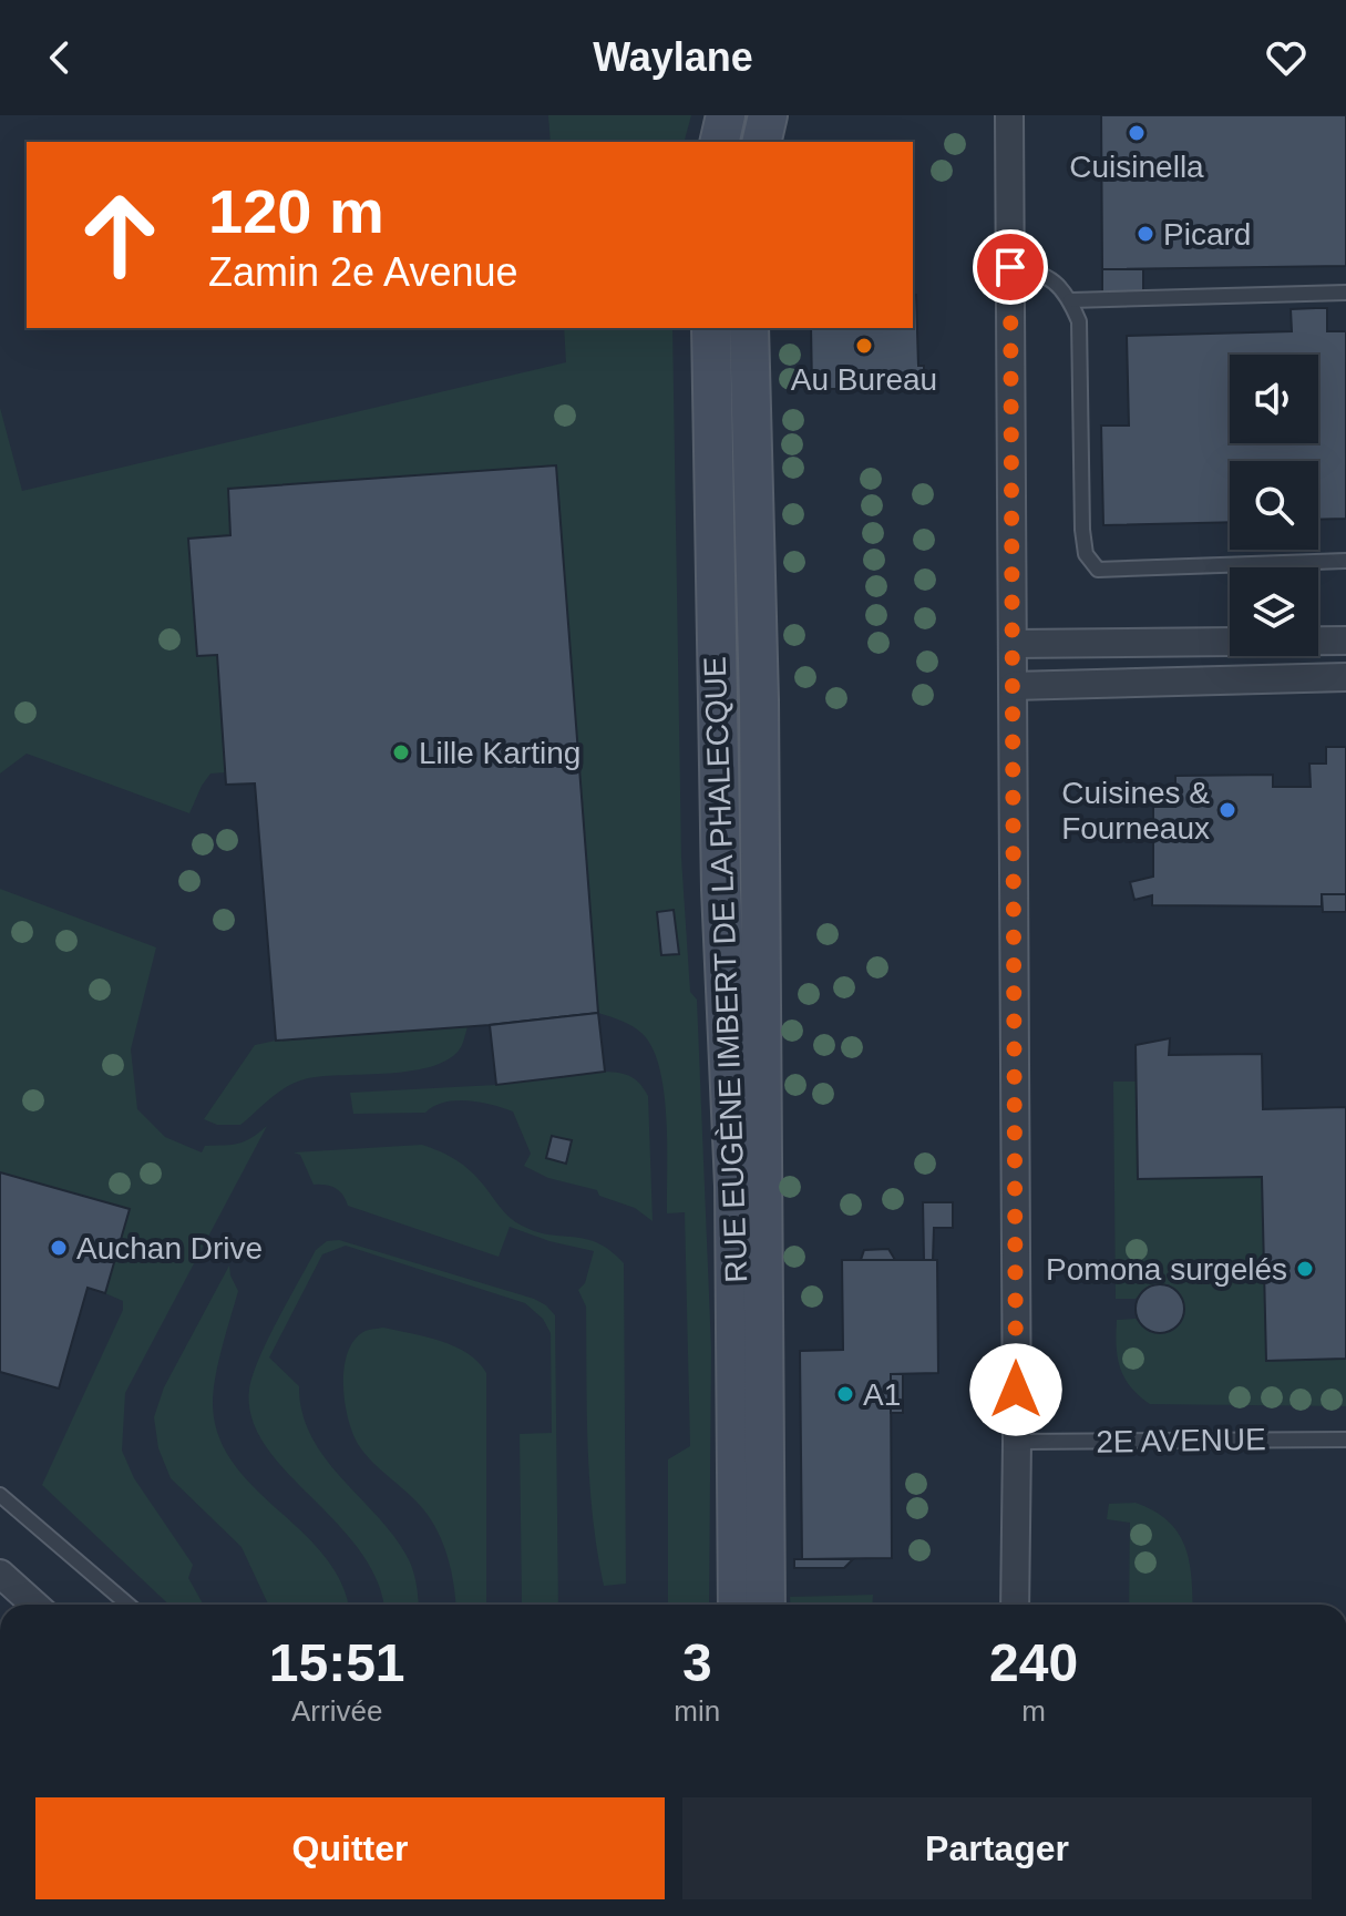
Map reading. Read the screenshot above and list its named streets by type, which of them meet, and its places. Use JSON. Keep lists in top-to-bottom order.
{
  "streets": {
    "street": ["RUE EUGÈNE IMBERT DE LA PHALECQUE"],
    "lane": ["2E AVENUE"]
  },
  "places": [
    "Cuisinella",
    "Picard",
    "Au Bureau",
    "Lille Karting",
    "Cuisines & Fourneaux",
    "Auchan Drive",
    "Pomona surgelés",
    "A1"
  ],
  "page": {
    "header": "Waylane",
    "turn": ["120 m", "Zamin 2e Avenue"],
    "eta": [
      "15:51",
      "Arrivée",
      "3",
      "min",
      "240",
      "m"
    ],
    "buttons": ["Quitter", "Partager"]
  }
}
